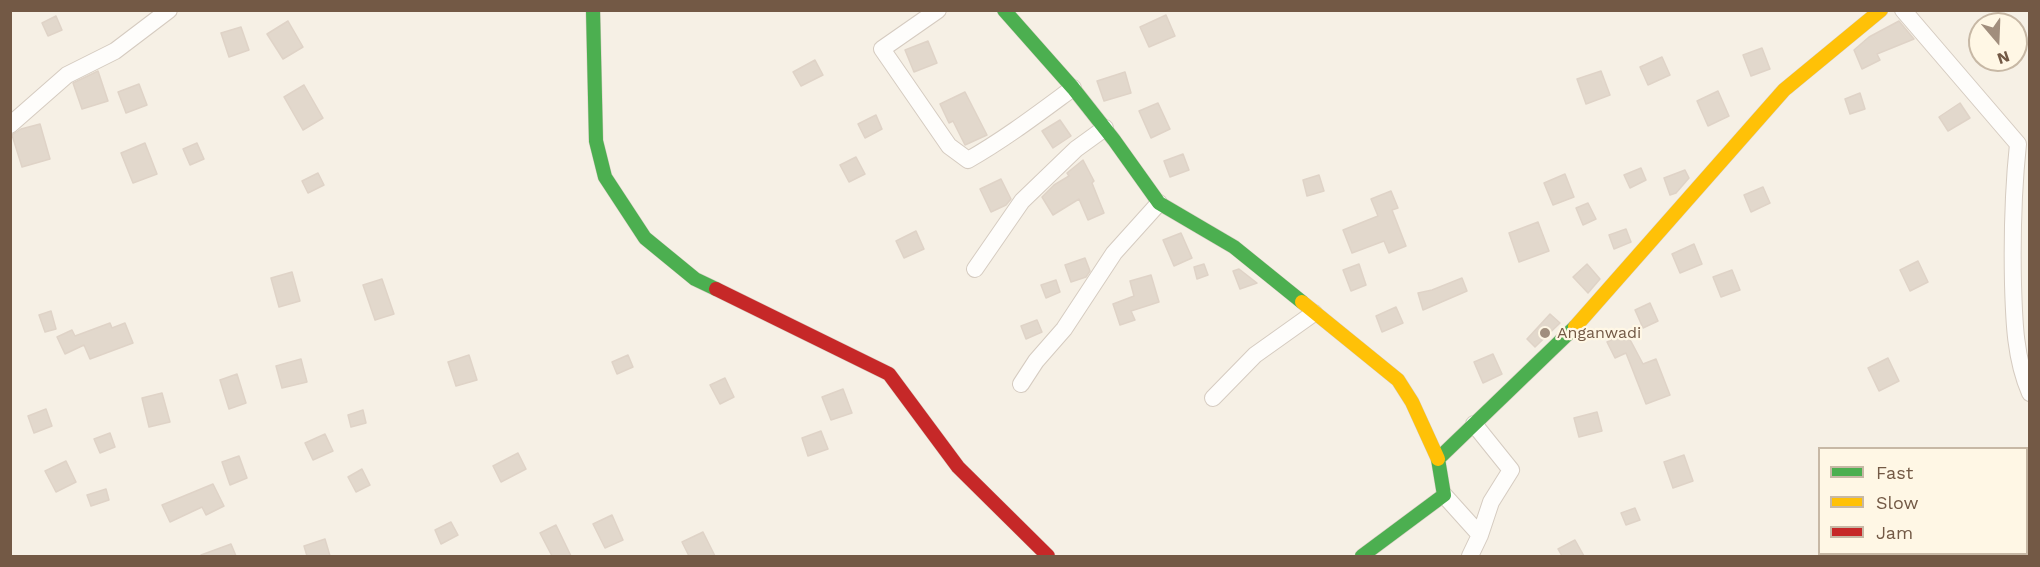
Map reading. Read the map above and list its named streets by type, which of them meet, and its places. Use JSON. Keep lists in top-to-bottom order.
{
  "places": ["Anganwadi"],
  "legend": ["Fast", "Slow", "Jam"],
  "north": "bottom"
}
